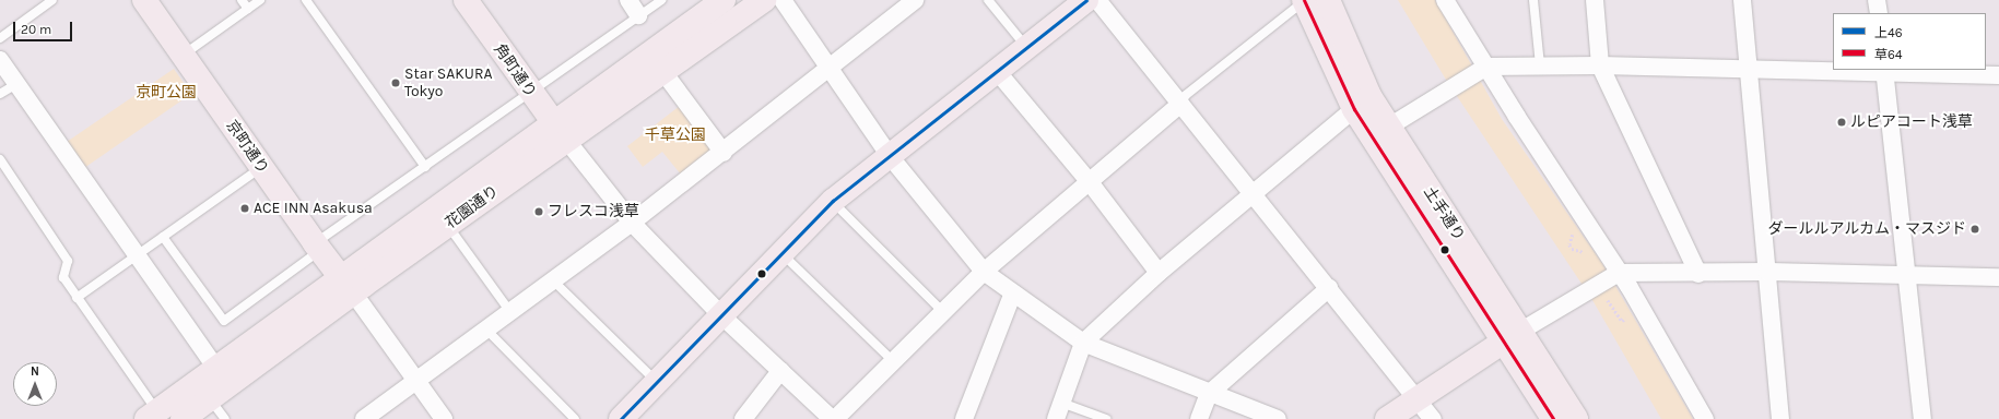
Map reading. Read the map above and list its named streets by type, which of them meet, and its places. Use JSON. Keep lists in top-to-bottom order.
{
  "streets": {
    "street": [
      "角町通り",
      "京町通り",
      "花園通り",
      "土手通り"
    ]
  },
  "crossings": [
    ["角町通り", "花園通り"],
    ["京町通り", "花園通り"]
  ],
  "parks": ["京町公園", "千草公園"],
  "places": [
    "Star SAKURA Tokyo",
    "ルピアコート浅草",
    "ACE INN Asakusa",
    "フレスコ浅草",
    "ダールルアルカム・マスジド"
  ],
  "lines": ["transit line 上46", "transit line 草64"],
  "legend": ["上46", "草64"],
  "scale_bar": "20 m",
  "north": "top"
}
